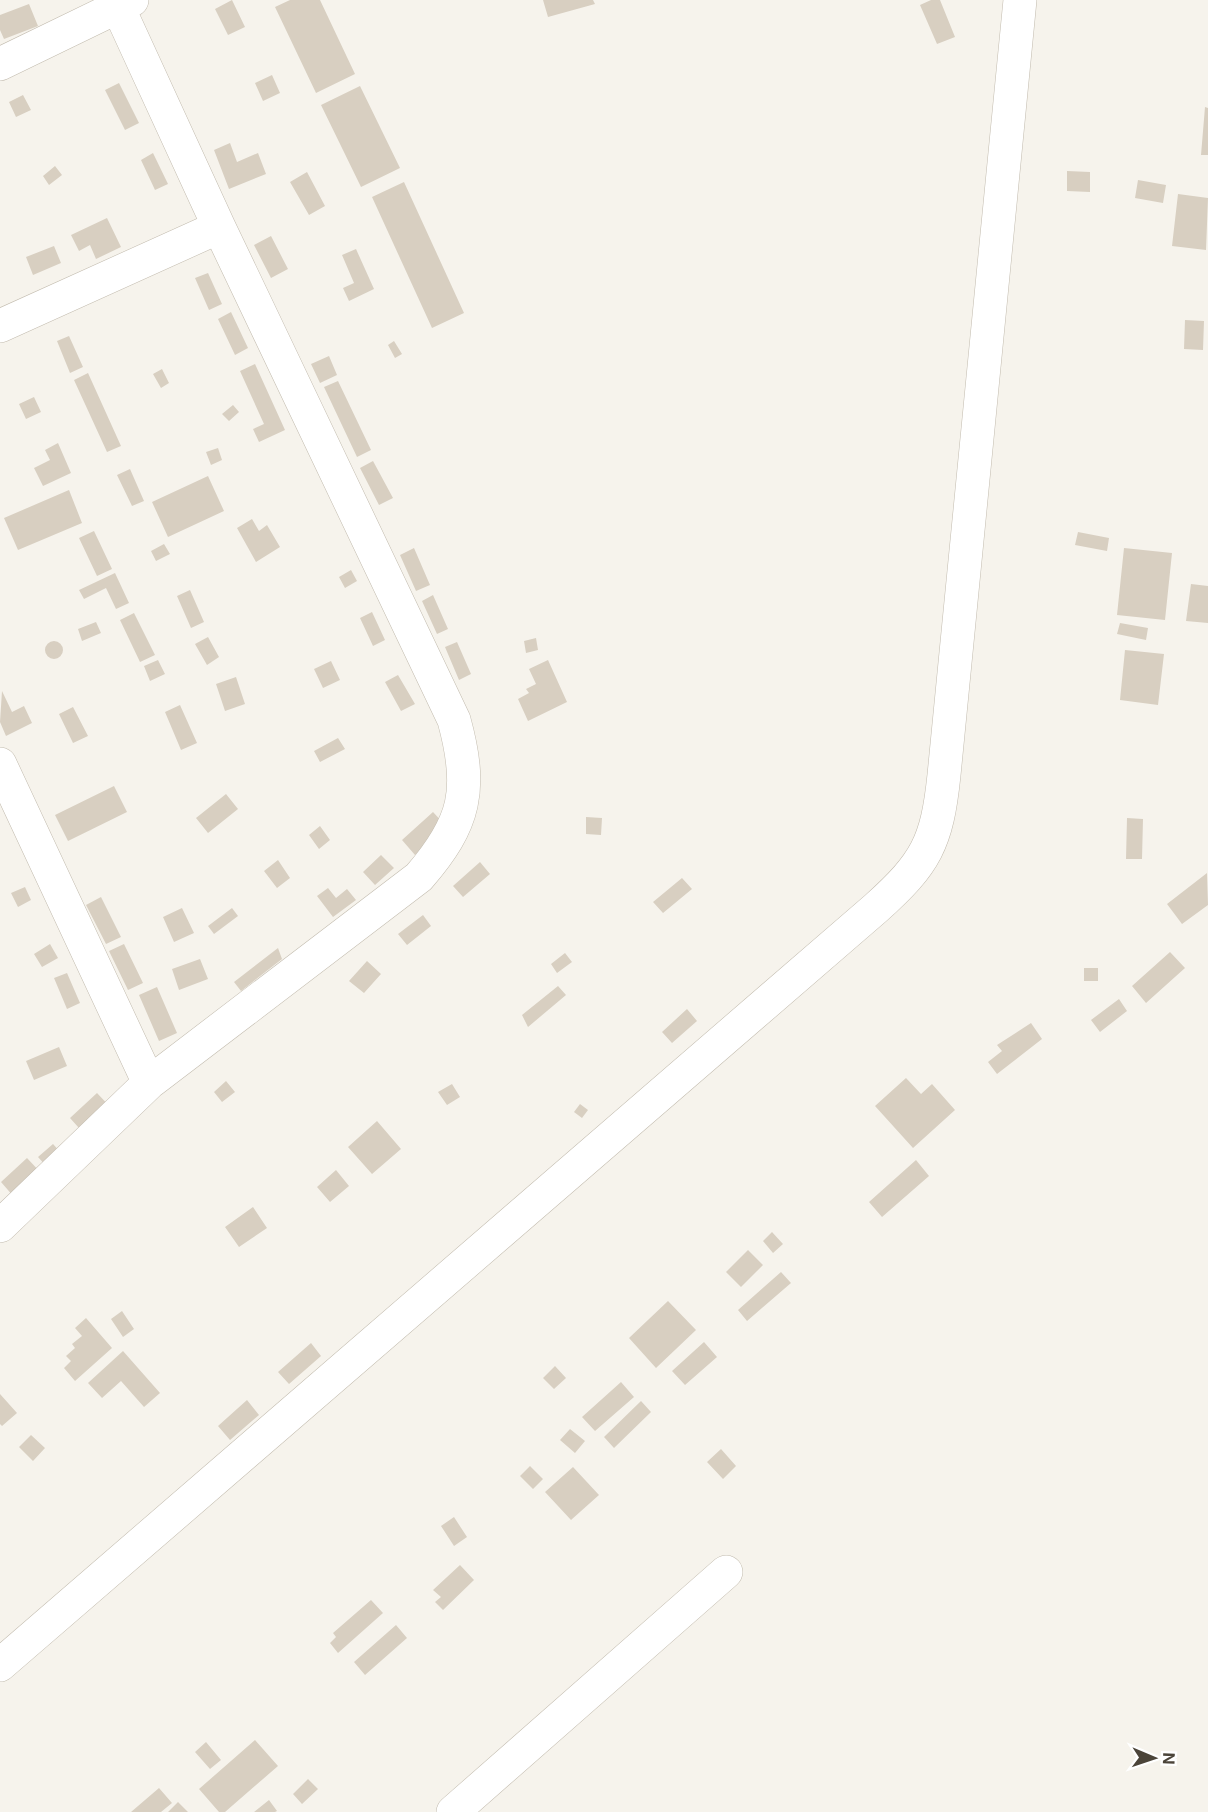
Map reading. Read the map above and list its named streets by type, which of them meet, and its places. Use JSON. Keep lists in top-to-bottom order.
{
  "north": "right"
}
